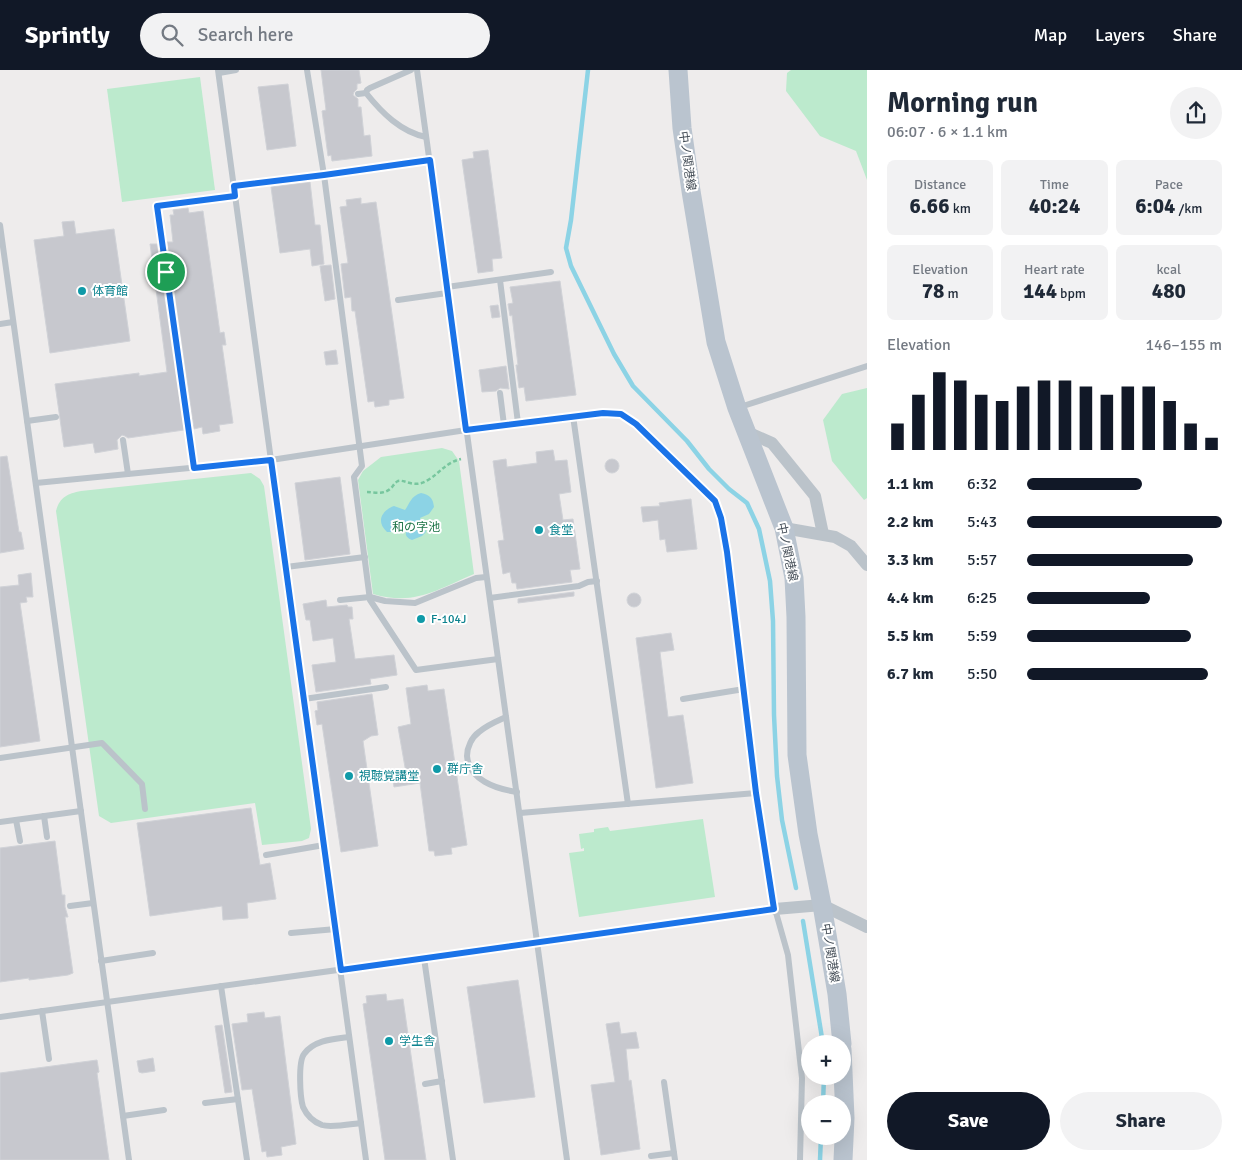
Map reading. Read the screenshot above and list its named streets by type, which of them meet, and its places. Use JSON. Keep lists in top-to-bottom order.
{
  "streets": {
    "main road": ["中ノ関港線"]
  },
  "parks": ["和の字池"],
  "places": [
    "体育館",
    "食堂",
    "F-104J",
    "群庁舎",
    "視聴覚講堂",
    "学生舎"
  ],
  "page": {
    "header": "Sprintly",
    "search": "Search here",
    "nav": ["Map", "Layers", "Share"],
    "heading": ["Morning run", "06:07 · 6 × 1.1 km"],
    "stats": [
      ["Distance", "6.66 km"],
      ["Time", "40:24"],
      ["Pace", "6:04 /km"],
      ["Elevation", "78 m"],
      ["Heart rate", "144 bpm"],
      ["kcal", "480"]
    ],
    "chart": ["Elevation", "146–155 m"],
    "list": [
      {
        "name": "1.1 km",
        "note": "6:32"
      },
      {
        "name": "2.2 km",
        "note": "5:43"
      },
      {
        "name": "3.3 km",
        "note": "5:57"
      },
      {
        "name": "4.4 km",
        "note": "6:25"
      },
      {
        "name": "5.5 km",
        "note": "5:59"
      },
      {
        "name": "6.7 km",
        "note": "5:50"
      }
    ],
    "map_buttons": ["+", "−"],
    "buttons": ["Save", "Share"]
  }
}
